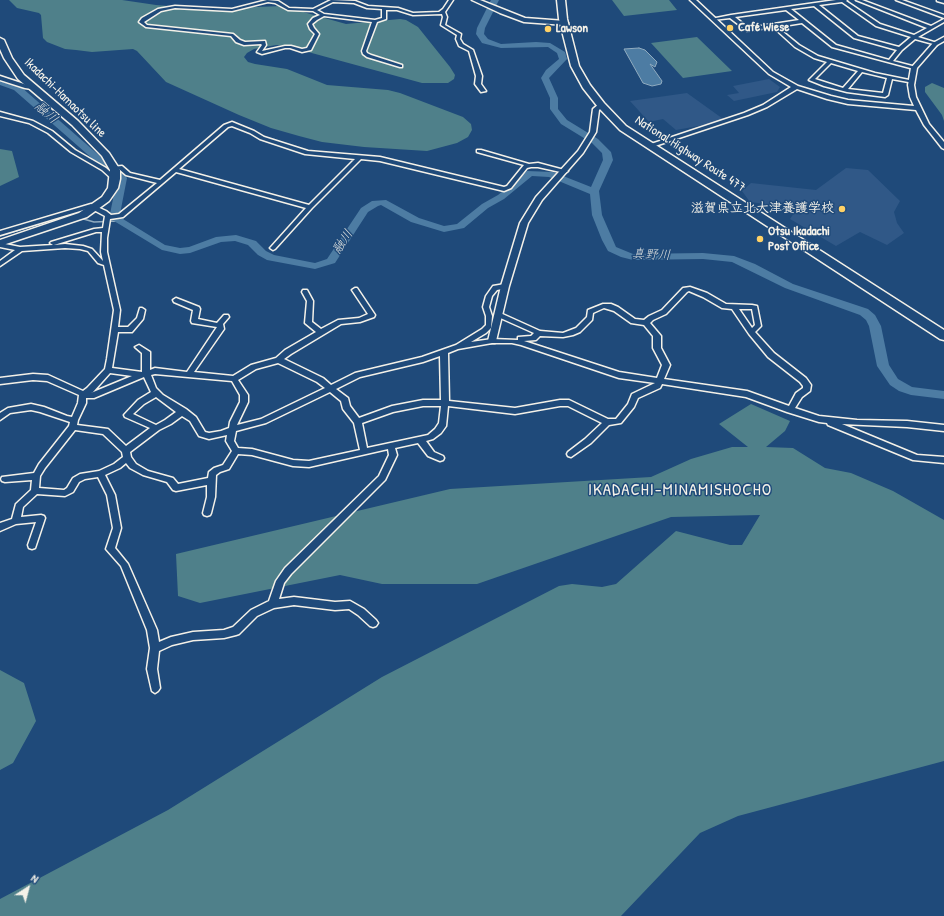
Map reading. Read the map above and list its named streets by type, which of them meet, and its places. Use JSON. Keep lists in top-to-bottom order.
{
  "streets": {
    "highway": ["National Highway Route 477"],
    "main road": ["Ikadachi-Hamaotsu line"]
  },
  "districts": ["IKADACHI-MINAMISHOCHO"],
  "water": ["融川", "真野川"],
  "places": [
    "Café Wiese",
    "Lawson",
    "滋賀県立北大津養護学校",
    "Otsu Ikadachi Post Office"
  ],
  "north": "top right"
}
